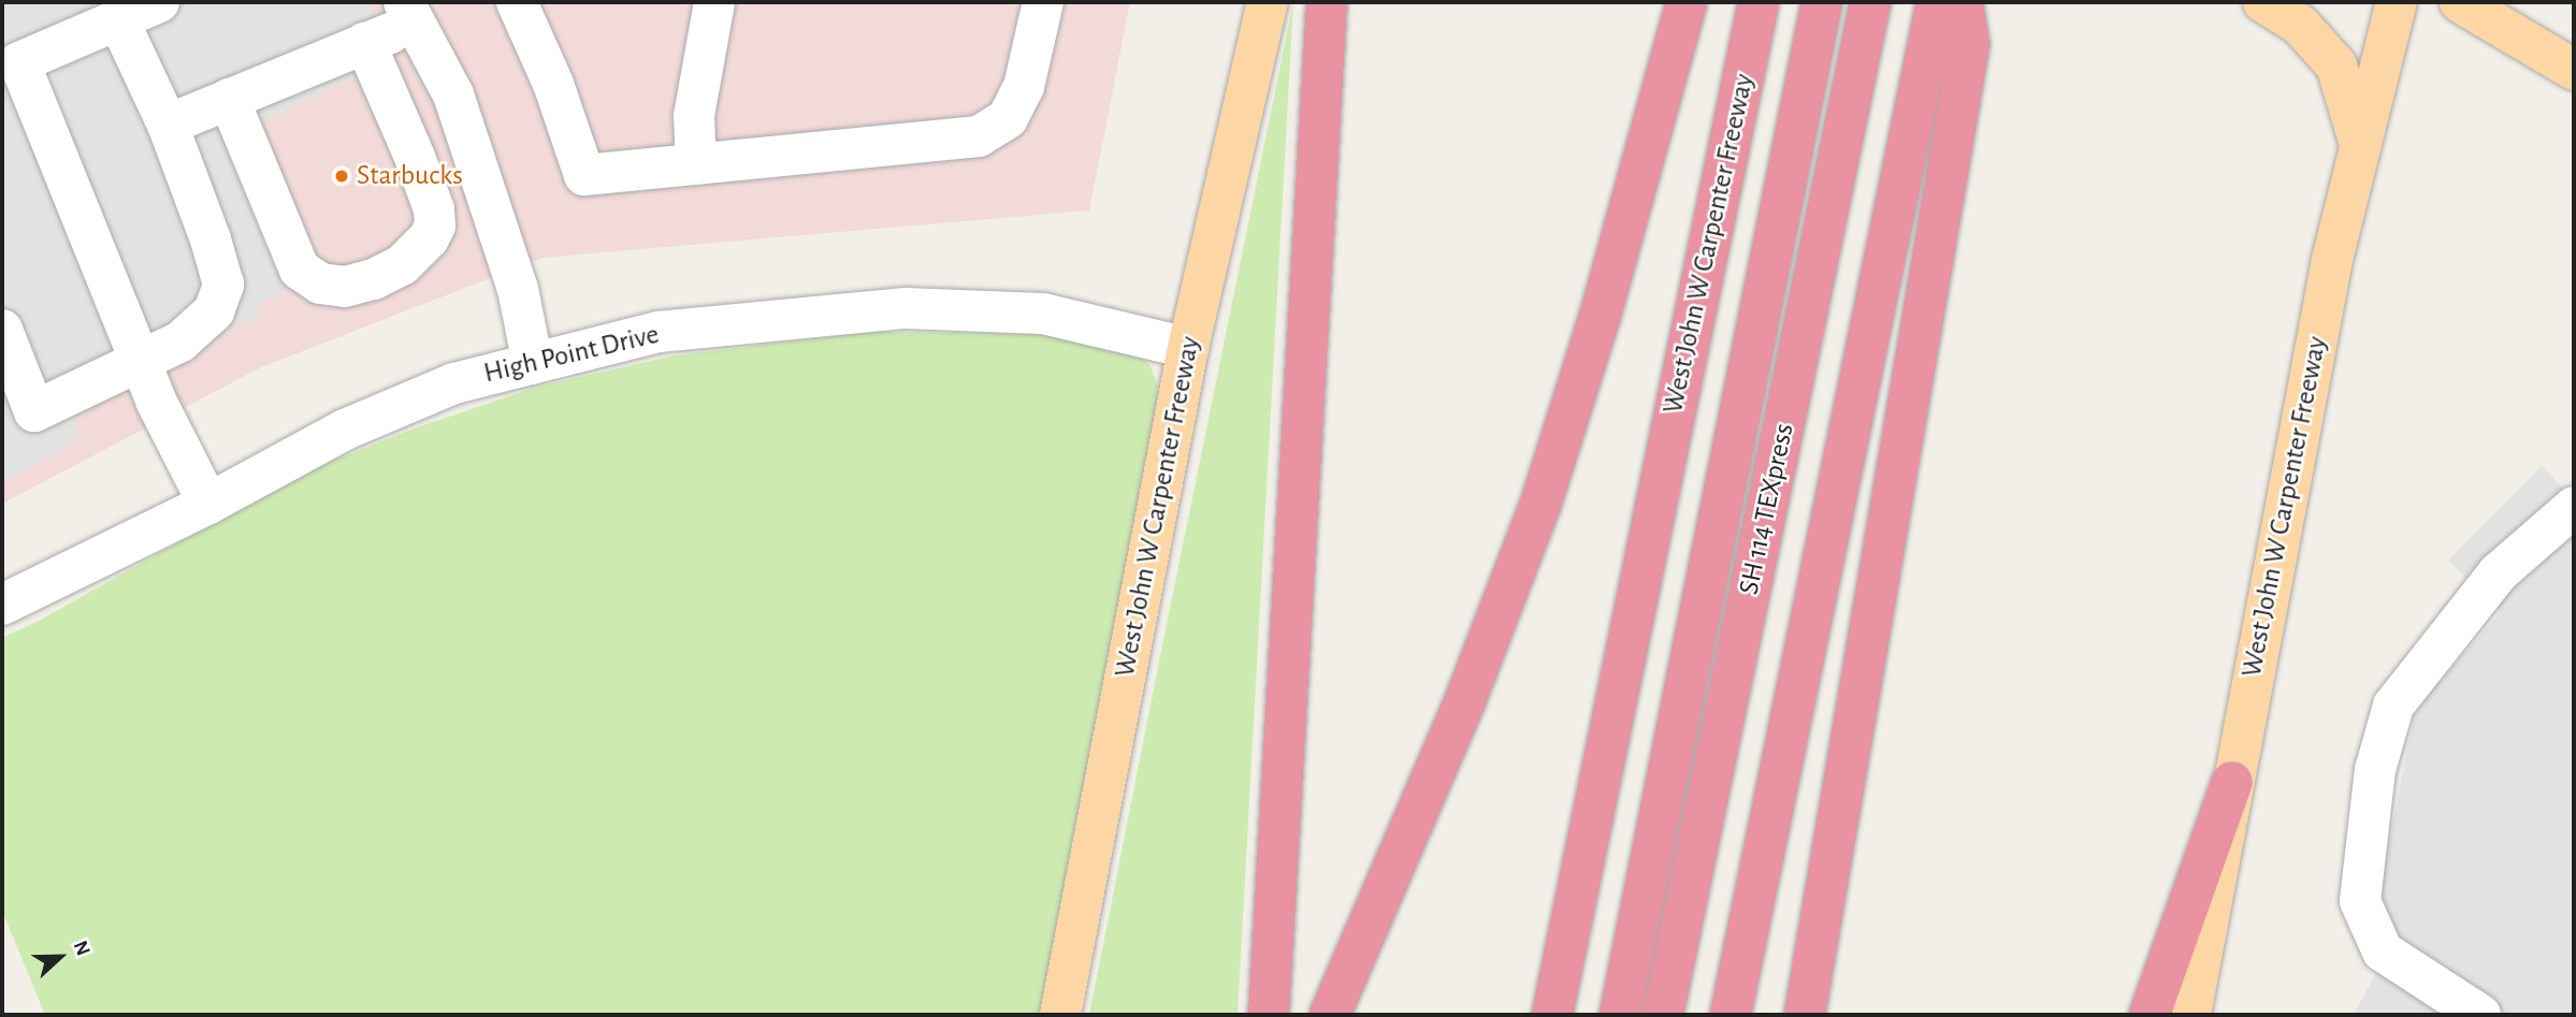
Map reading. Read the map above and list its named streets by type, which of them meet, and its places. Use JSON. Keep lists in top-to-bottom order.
{
  "streets": {
    "highway": ["West John W Carpenter Freeway", "SH 114 TEXpress"],
    "street": ["High Point Drive"]
  },
  "crossings": [
    ["West John W Carpenter Freeway", "High Point Drive"]
  ],
  "places": ["Starbucks"],
  "north": "right"
}
